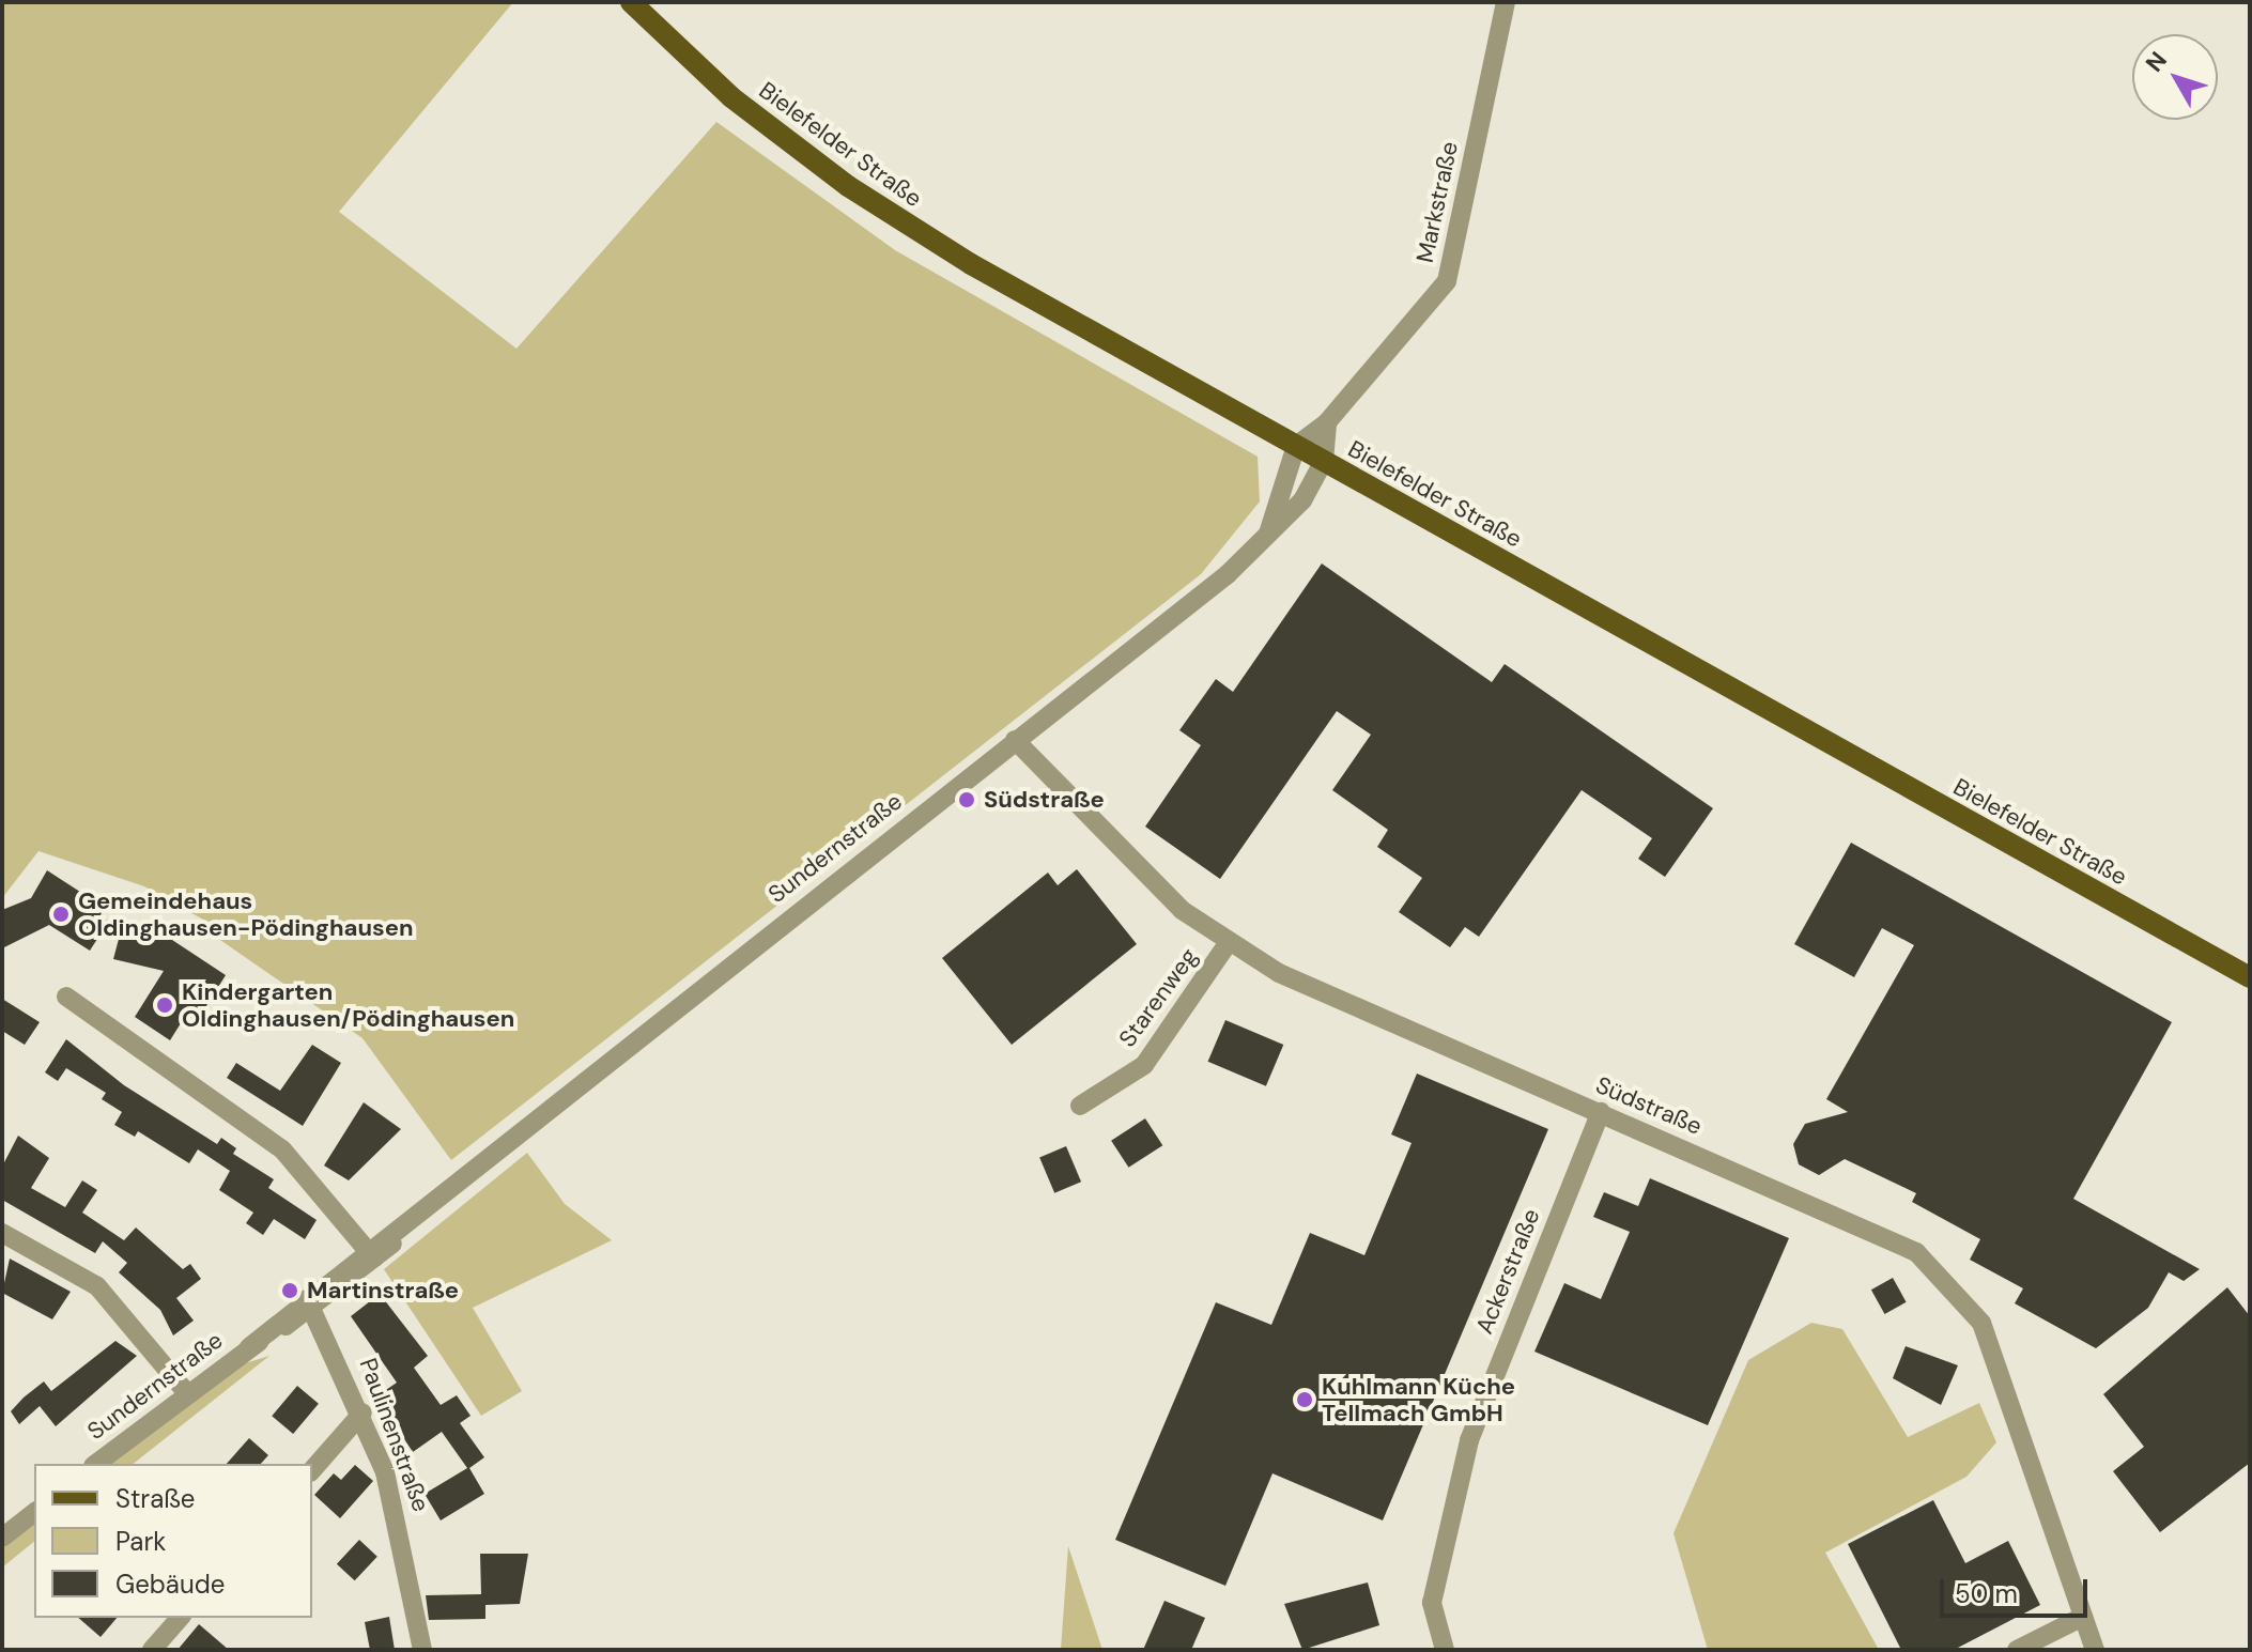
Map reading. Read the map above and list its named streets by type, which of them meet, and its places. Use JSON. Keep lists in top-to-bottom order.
{
  "streets": {
    "main road": ["Bielefelder Straße"],
    "street": [
      "Markstraße",
      "Sundernstraße",
      "Starenweg",
      "Südstraße",
      "Ackerstraße",
      "Paulinenstraße"
    ]
  },
  "crossings": [
    ["Bielefelder Straße", "Markstraße"],
    ["Bielefelder Straße", "Sundernstraße"],
    ["Sundernstraße", "Südstraße"],
    ["Sundernstraße", "Paulinenstraße"],
    ["Starenweg", "Südstraße"],
    ["Südstraße", "Ackerstraße"]
  ],
  "places": [
    "Südstraße",
    "Gemeindehaus Oldinghausen-Pödinghausen",
    "Kindergarten Oldinghausen/Pödinghausen",
    "Martinstraße",
    "Kuhlmann Küche Tellmach GmbH"
  ],
  "legend": ["Straße", "Park", "Gebäude"],
  "scale_bar": "50 m",
  "north": "top left"
}
